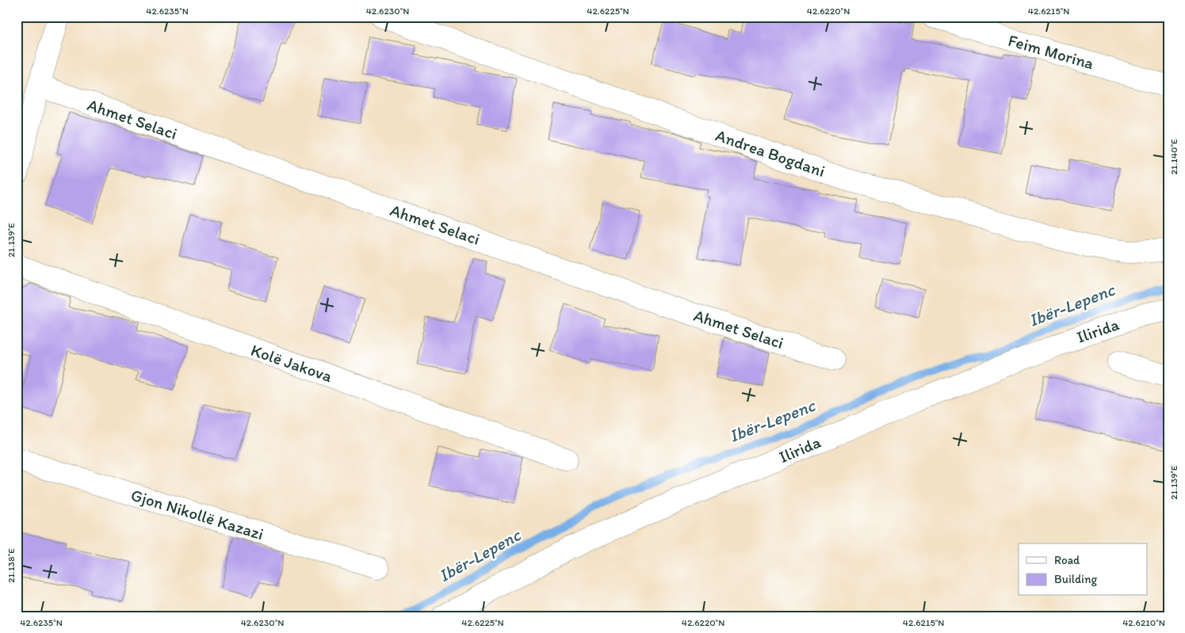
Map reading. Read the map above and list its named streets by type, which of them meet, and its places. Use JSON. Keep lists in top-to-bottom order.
{
  "streets": {
    "street": [
      "Feim Morina",
      "Ahmet Selaci",
      "Andrea Bogdani",
      "Ilirida",
      "Kolë Jakova",
      "Gjon Nikollë Kazazi"
    ]
  },
  "water": ["Ibër-Lepenc"],
  "legend": ["Road", "Building"],
  "coordinates": [
    "42.6235°N",
    "42.6230°N",
    "42.6225°N",
    "42.6220°N",
    "42.6215°N",
    "21.140°E",
    "21.139°E",
    "21.138°E",
    "42.6210°N"
  ]
}
